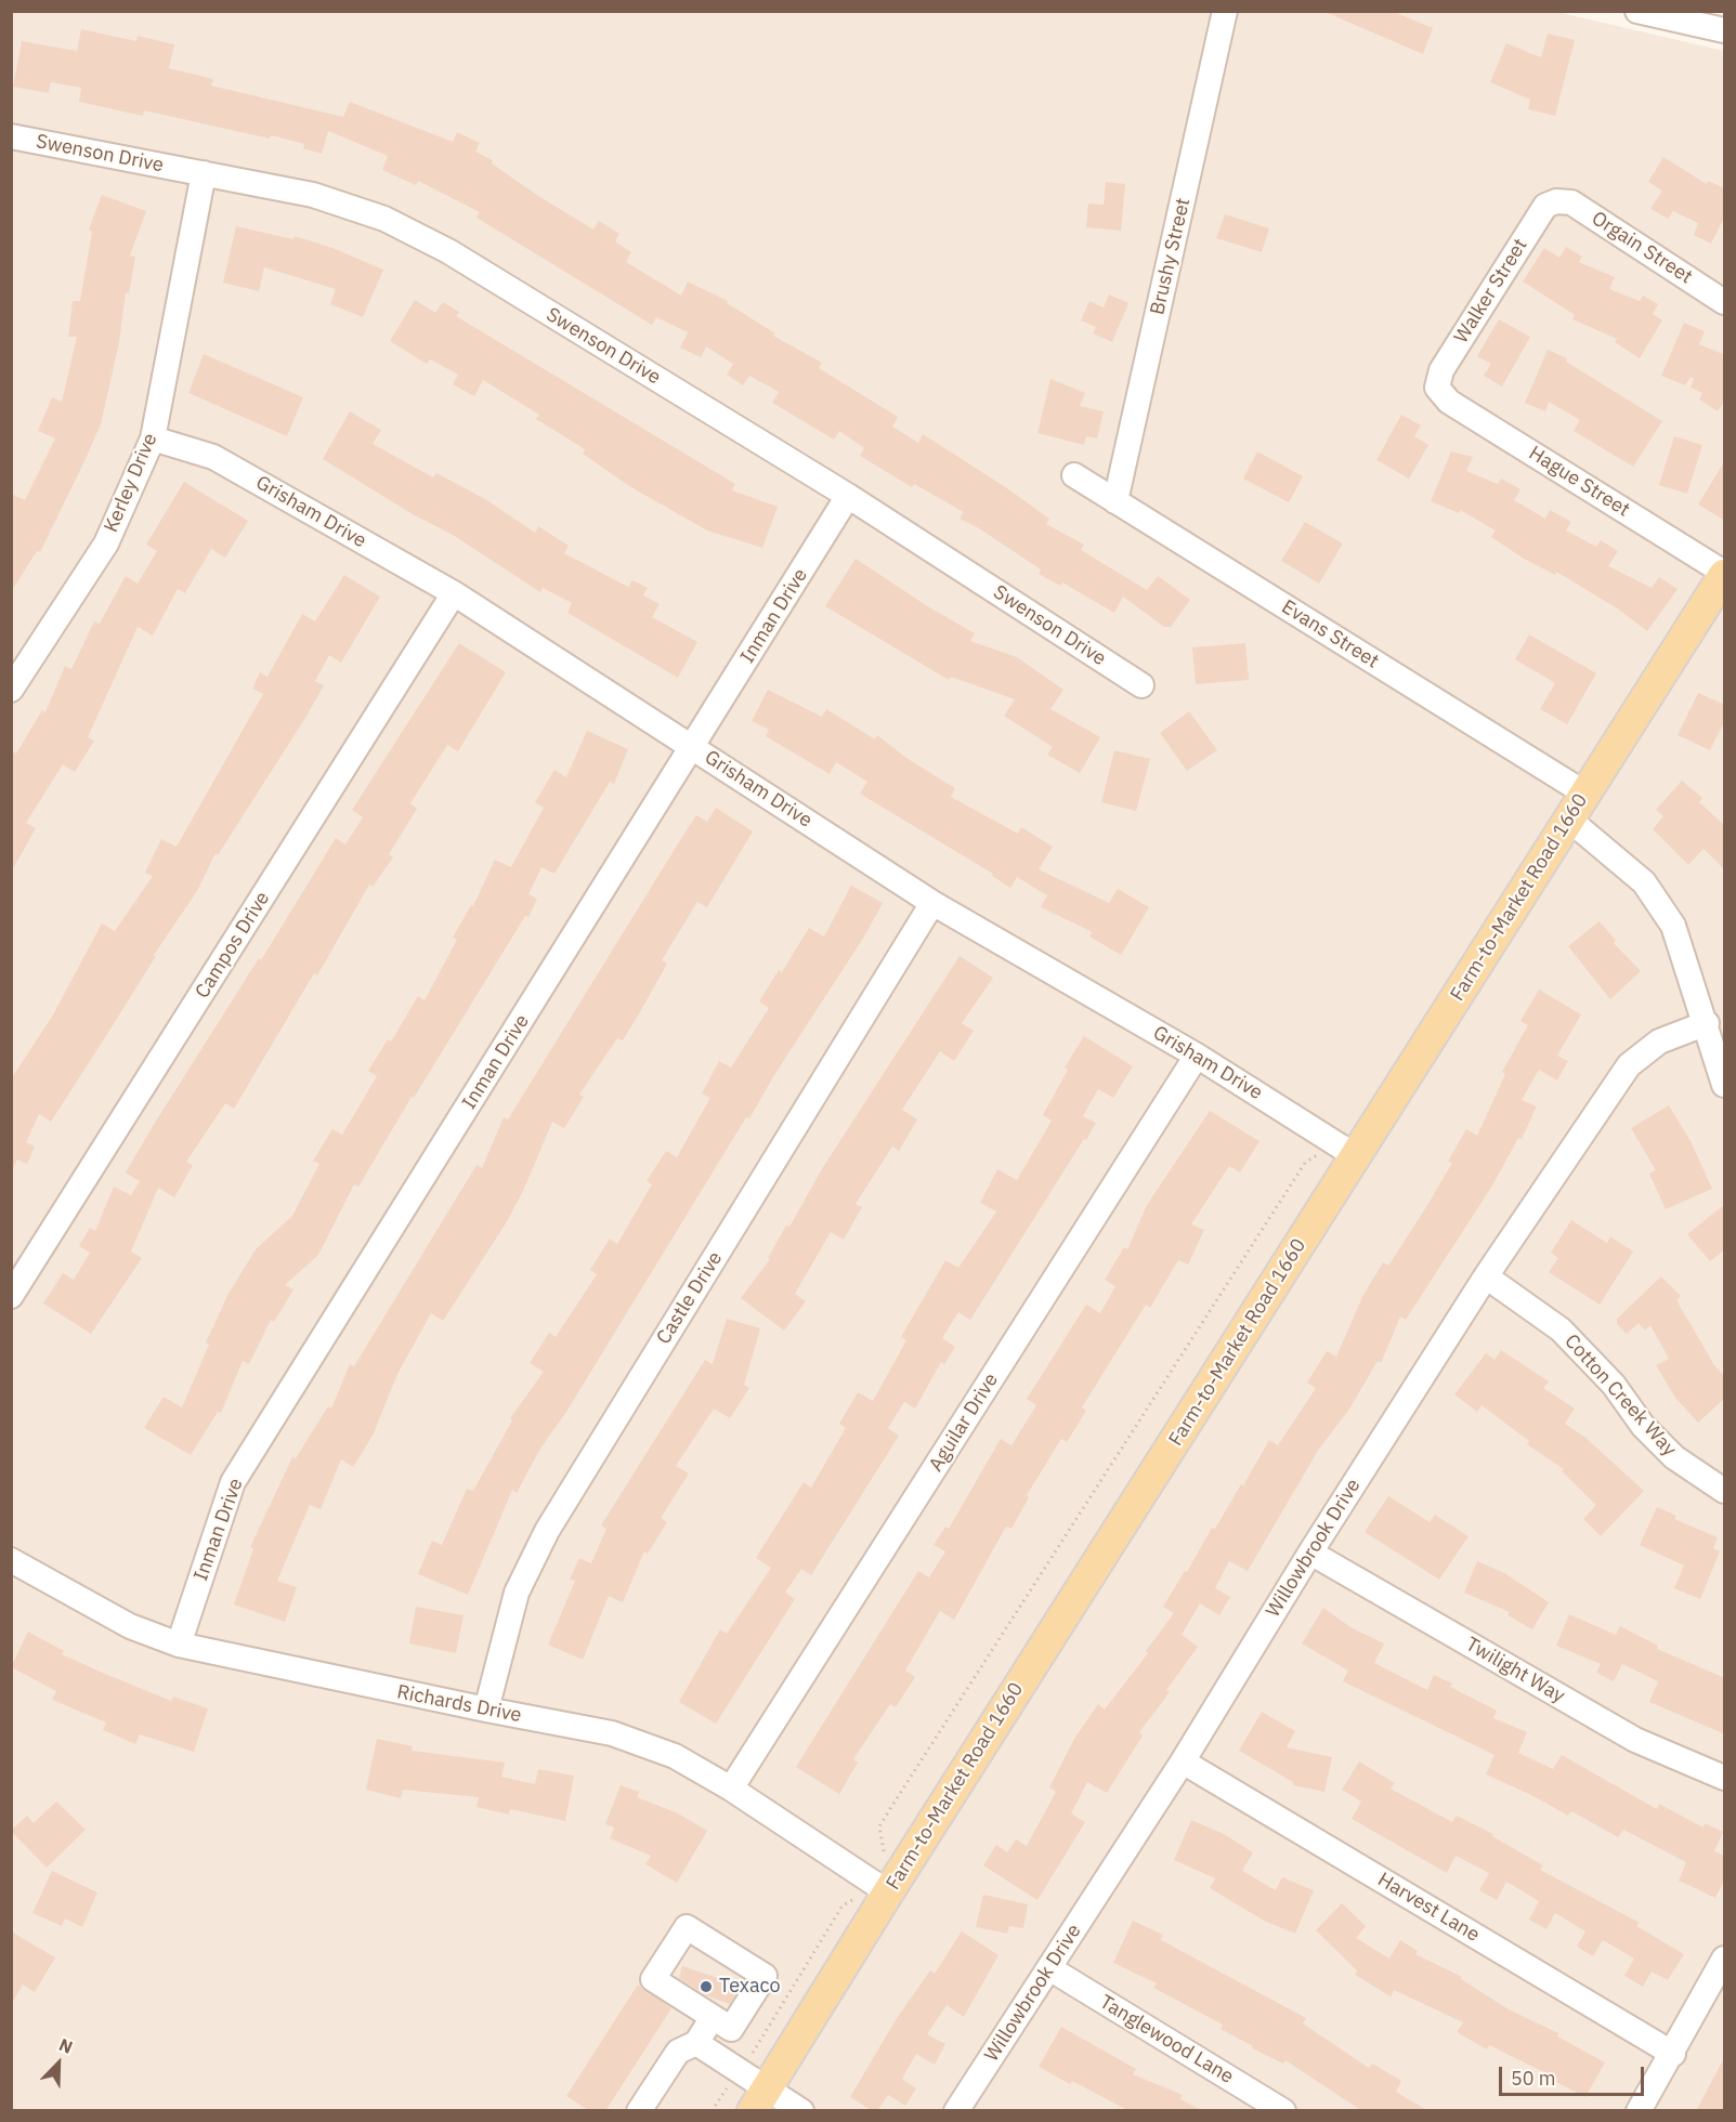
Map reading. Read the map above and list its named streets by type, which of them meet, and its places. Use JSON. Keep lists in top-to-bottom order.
{
  "streets": {
    "main road": ["Farm-to-Market Road 1660"],
    "street": [
      "Swenson Drive",
      "Orgain Street",
      "Brushy Street",
      "Walker Street",
      "Hague Street",
      "Kerley Drive",
      "Grisham Drive",
      "Inman Drive",
      "Evans Street",
      "Campos Drive",
      "Castle Drive",
      "Cotton Creek Way",
      "Aguilar Drive",
      "Willowbrook Drive",
      "Twilight Way",
      "Richards Drive",
      "Harvest Lane",
      "Tanglewood Lane"
    ]
  },
  "crossings": [
    ["Swenson Drive", "Kerley Drive"],
    ["Swenson Drive", "Inman Drive"],
    ["Orgain Street", "Walker Street"],
    ["Brushy Street", "Evans Street"],
    ["Walker Street", "Hague Street"],
    ["Hague Street", "Farm-to-Market Road 1660"],
    ["Kerley Drive", "Grisham Drive"],
    ["Grisham Drive", "Inman Drive"],
    ["Grisham Drive", "Farm-to-Market Road 1660"],
    ["Grisham Drive", "Campos Drive"],
    ["Grisham Drive", "Castle Drive"],
    ["Grisham Drive", "Aguilar Drive"],
    ["Inman Drive", "Richards Drive"],
    ["Evans Street", "Farm-to-Market Road 1660"],
    ["Farm-to-Market Road 1660", "Richards Drive"],
    ["Castle Drive", "Richards Drive"],
    ["Cotton Creek Way", "Willowbrook Drive"],
    ["Aguilar Drive", "Richards Drive"],
    ["Willowbrook Drive", "Twilight Way"],
    ["Willowbrook Drive", "Harvest Lane"],
    ["Willowbrook Drive", "Tanglewood Lane"]
  ],
  "places": ["Texaco"],
  "scale_bar": "50 m",
  "north": "top right"
}
